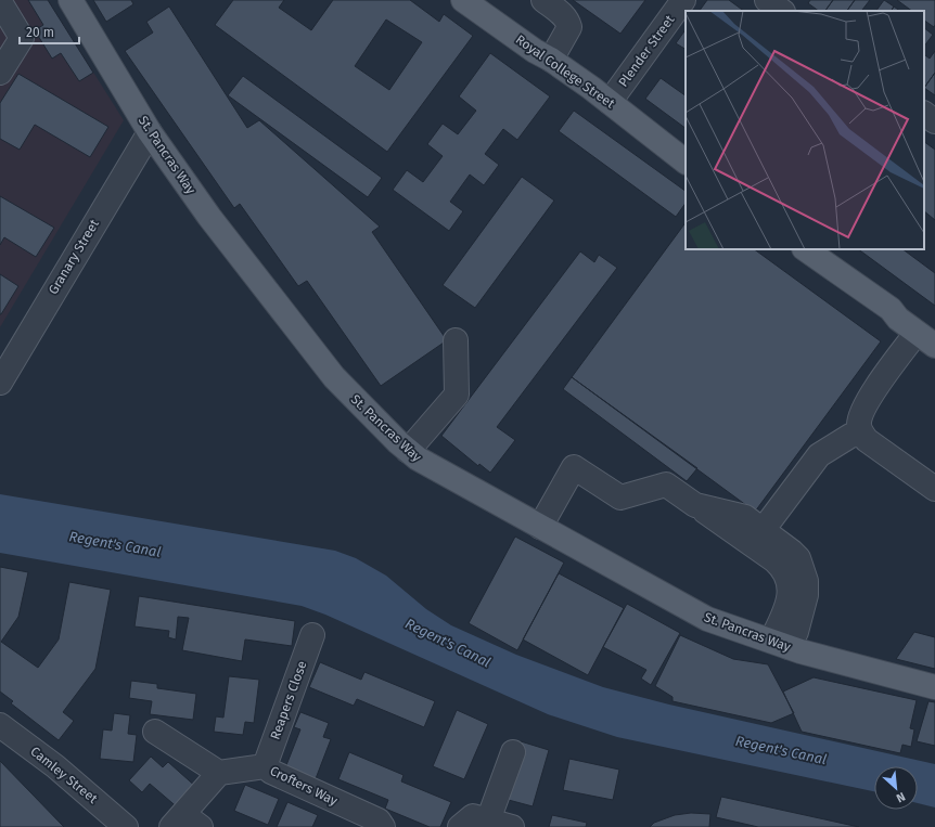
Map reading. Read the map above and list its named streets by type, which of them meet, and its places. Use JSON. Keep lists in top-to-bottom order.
{
  "streets": {
    "main road": ["Royal College Street", "St. Pancras Way"],
    "street": [
      "Plender Street",
      "Granary Street",
      "Reapers Close",
      "Camley Street",
      "Crofters Way"
    ]
  },
  "crossings": [
    ["Plender Street", "Royal College Street"],
    ["St. Pancras Way", "Granary Street"],
    ["Reapers Close", "Crofters Way"]
  ],
  "water": ["Regent's Canal"],
  "scale_bar": "20 m",
  "north": "bottom right"
}
